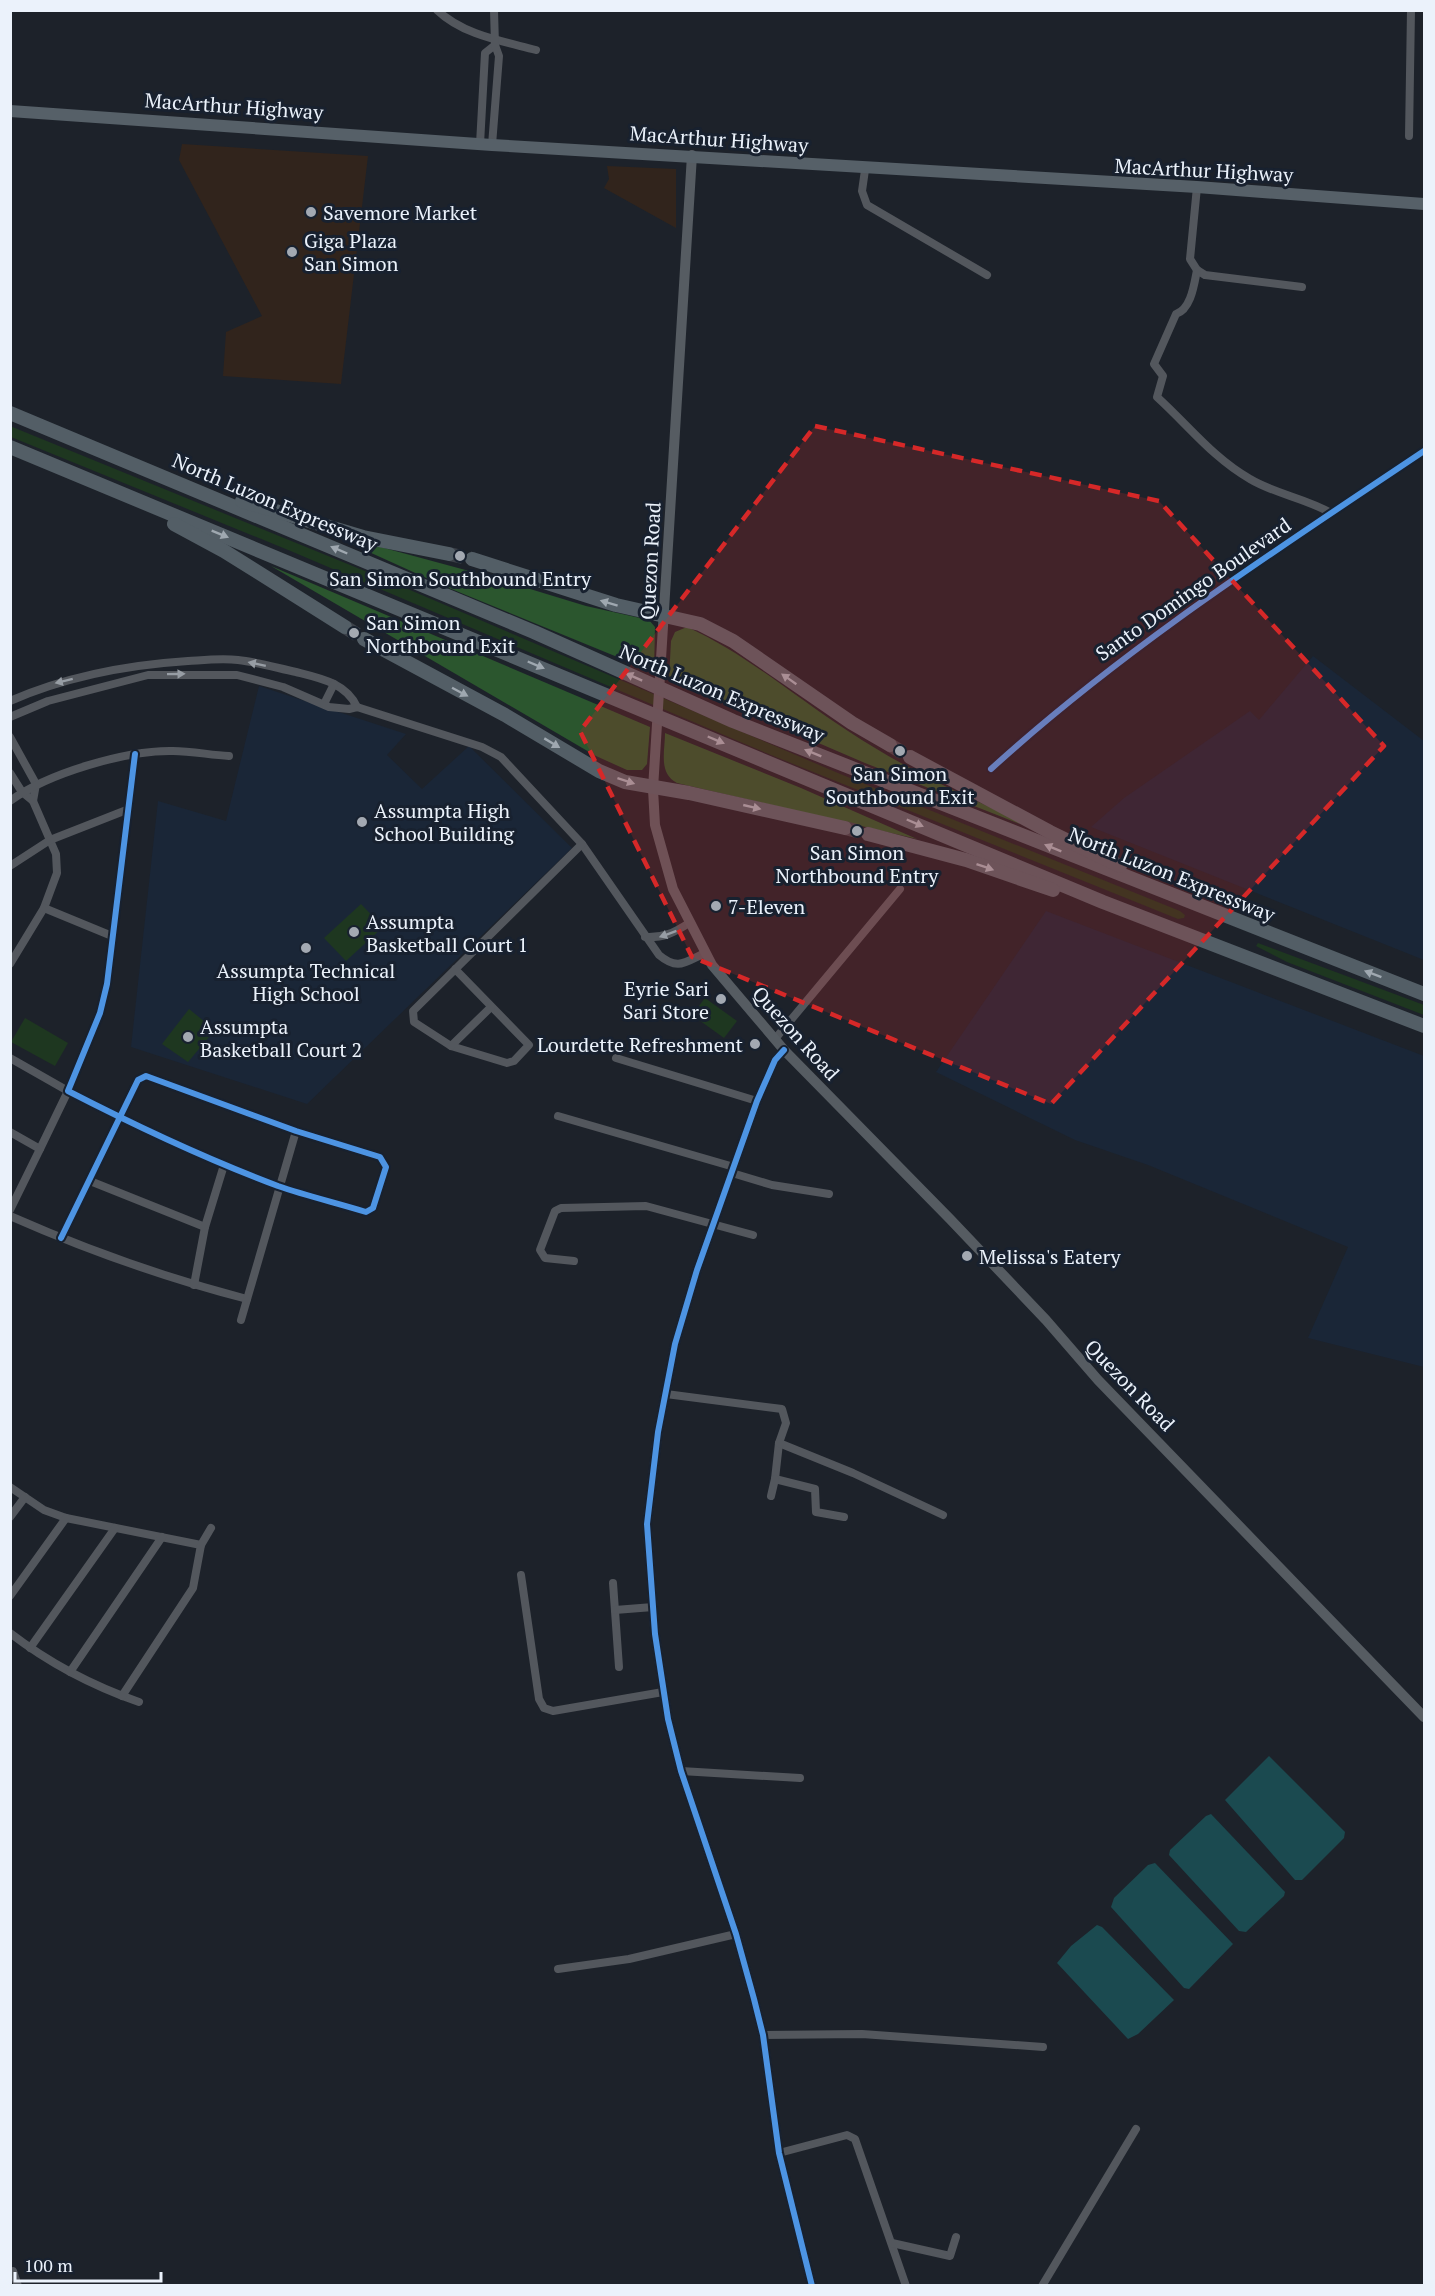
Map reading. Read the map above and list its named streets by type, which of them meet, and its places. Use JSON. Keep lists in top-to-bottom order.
{
  "streets": {
    "highway": ["MacArthur Highway", "North Luzon Expressway"],
    "main road": ["Quezon Road"],
    "street": ["Santo Domingo Boulevard"]
  },
  "crossings": [
    ["MacArthur Highway", "Quezon Road"]
  ],
  "places": [
    "Savemore Market",
    "Giga Plaza San Simon",
    "San Simon Southbound Entry",
    "San Simon Northbound Exit",
    "San Simon Southbound Exit",
    "Assumpta High School Building",
    "San Simon Northbound Entry",
    "7-Eleven",
    "Assumpta Basketball Court 1",
    "Assumpta Technical High School",
    "Eyrie Sari Sari Store",
    "Assumpta Basketball Court 2",
    "Lourdette Refreshment",
    "Melissa's Eatery"
  ],
  "scale_bar": "100 m"
}
